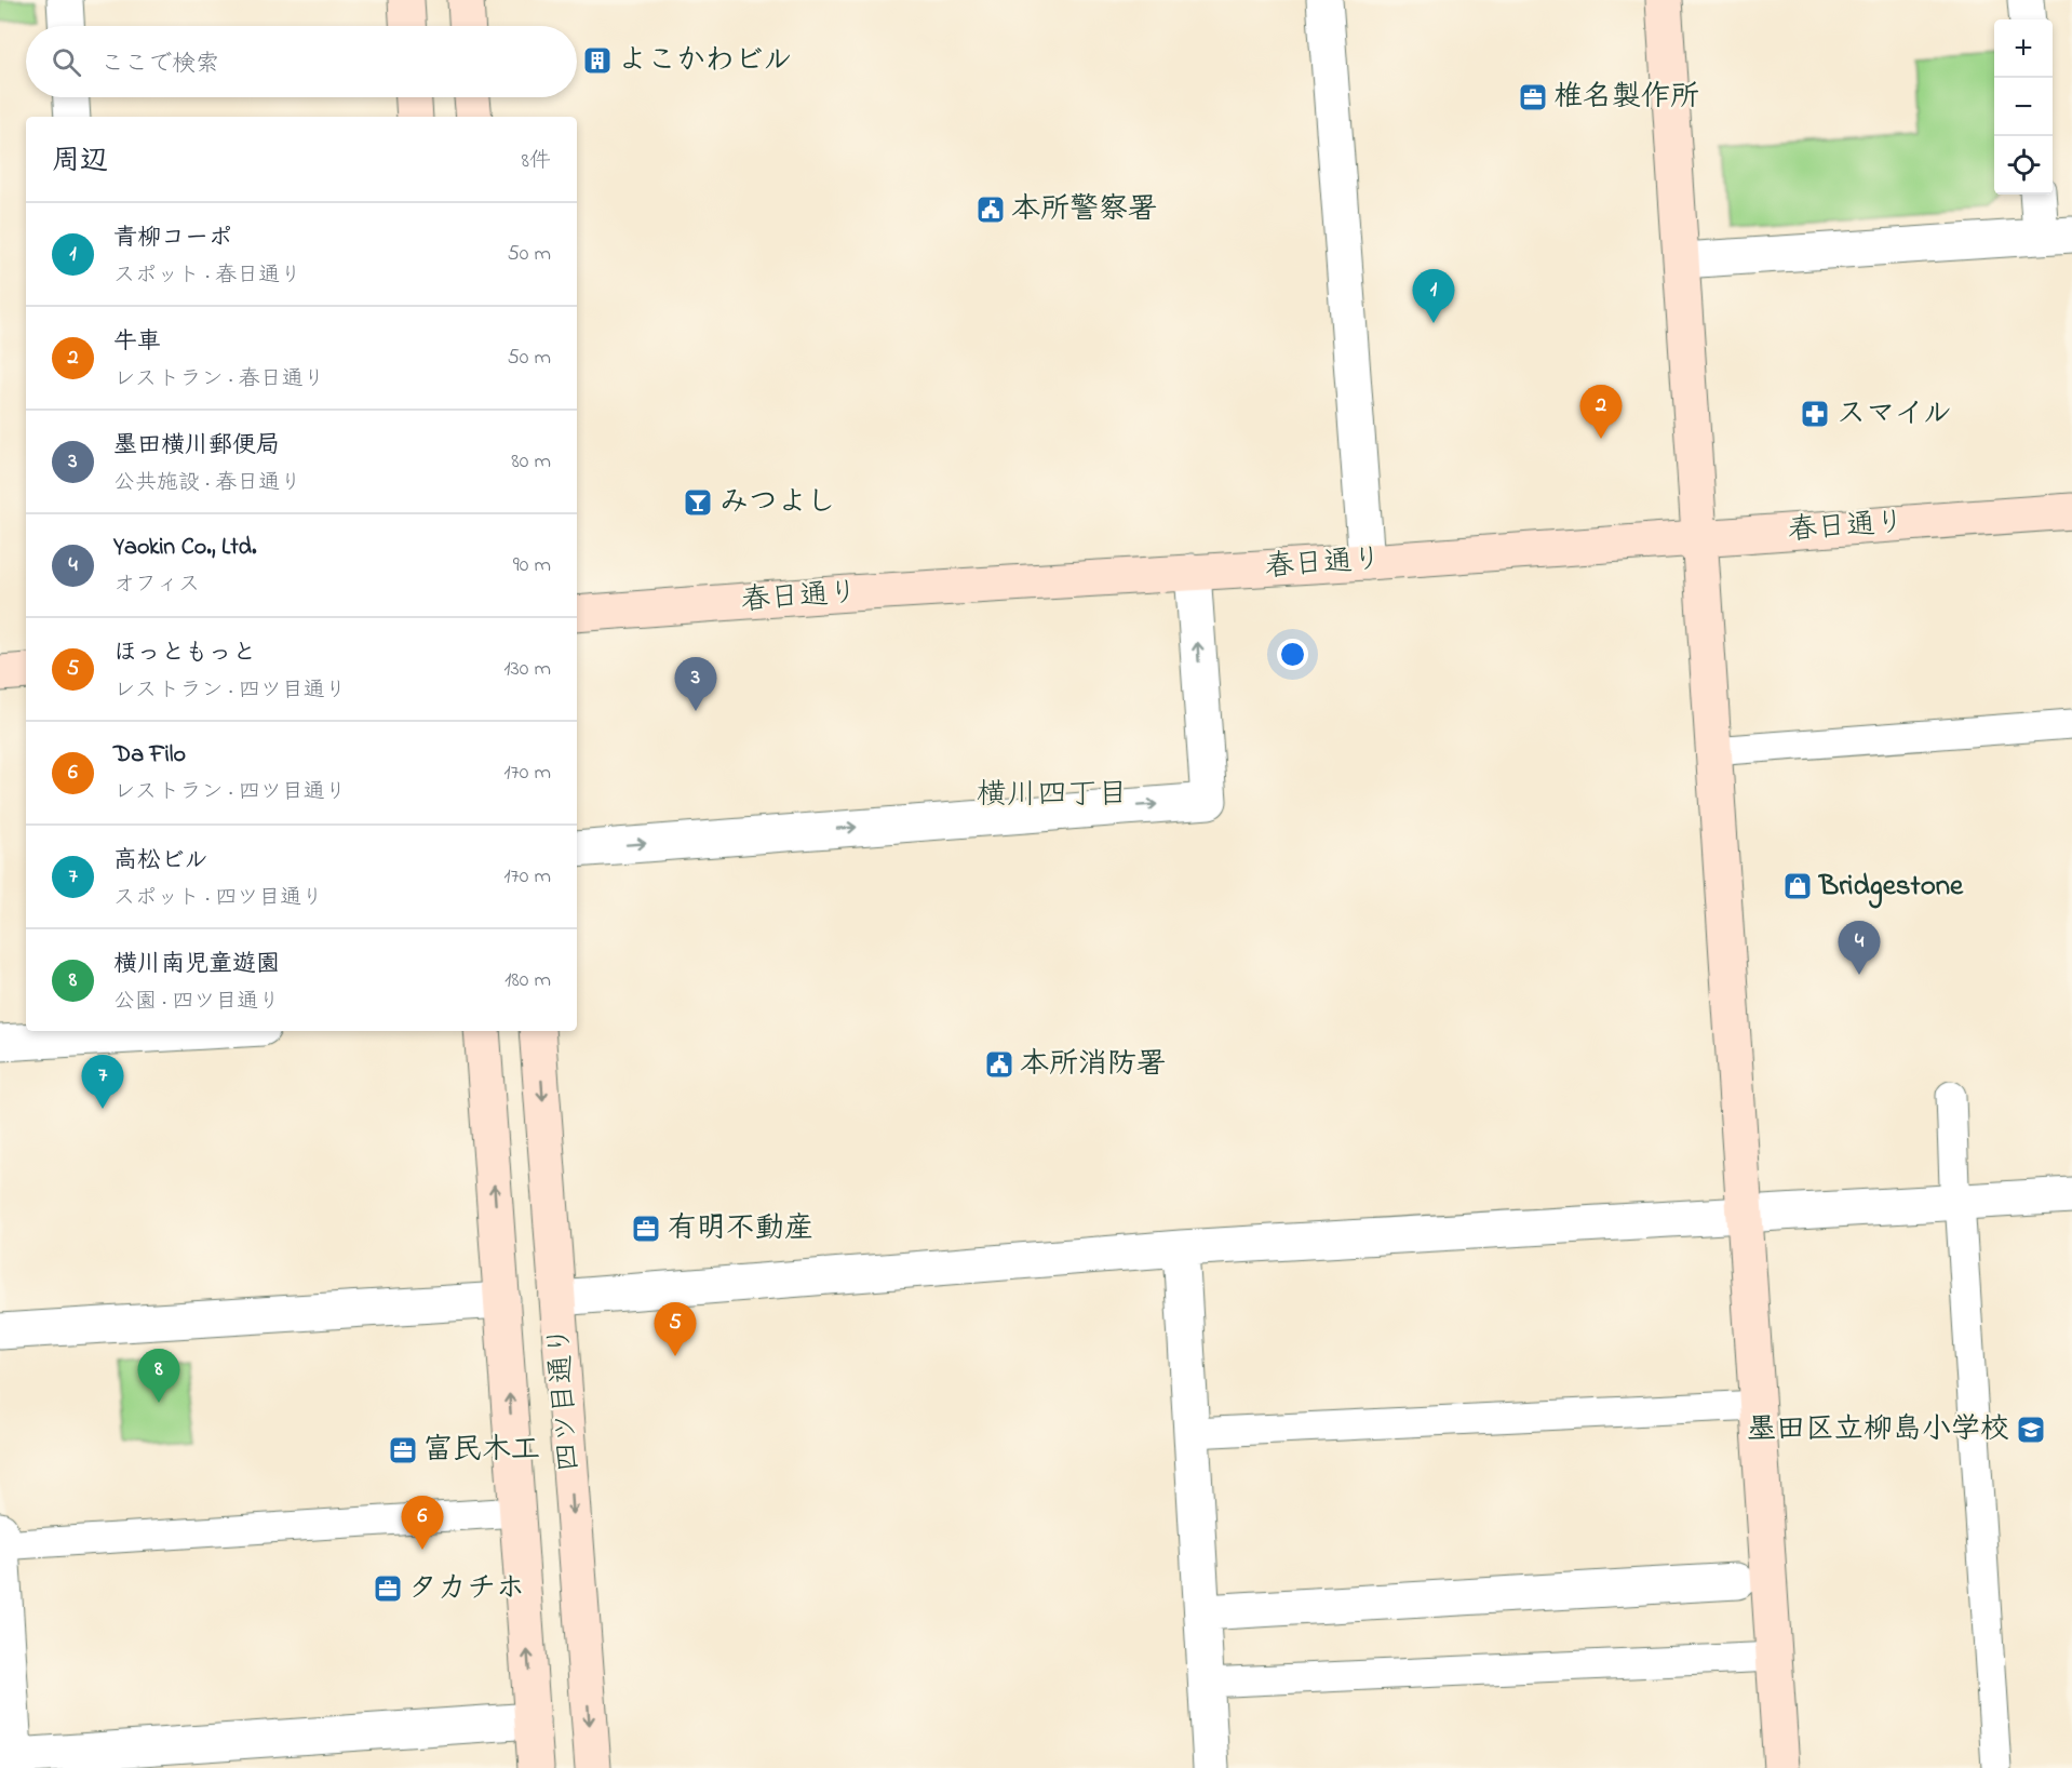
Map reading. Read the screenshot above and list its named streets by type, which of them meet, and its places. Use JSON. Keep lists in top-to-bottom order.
{
  "streets": {
    "street": ["春日通り", "四ツ目通り"]
  },
  "districts": ["横川四丁目"],
  "places": {
    "building": ["よこかわビル"],
    "office": [
      "椎名製作所",
      "有明不動産",
      "富民木工",
      "タカチホ"
    ],
    "public building": ["本所警察署", "本所消防署"],
    "pharmacy": ["スマイル"],
    "bar": ["みつよし"],
    "shop": ["Bridgestone"],
    "school or university": ["墨田区立柳島小学校"]
  },
  "page": {
    "map_buttons": ["+", "−"],
    "search": "ここで検索",
    "heading": ["周辺", "8件"],
    "list": [
      {
        "mark": "1",
        "name": "青柳コーポ",
        "note": "スポット · 春日通り",
        "value": "50 m"
      },
      {
        "mark": "2",
        "name": "牛車",
        "note": "レストラン · 春日通り",
        "value": "50 m"
      },
      {
        "mark": "3",
        "name": "墨田横川郵便局",
        "note": "公共施設 · 春日通り",
        "value": "80 m"
      },
      {
        "mark": "4",
        "name": "Yaokin Co., Ltd.",
        "note": "オフィス",
        "value": "90 m"
      },
      {
        "mark": "5",
        "name": "ほっともっと",
        "note": "レストラン · 四ツ目通り",
        "value": "130 m"
      },
      {
        "mark": "6",
        "name": "Da Filo",
        "note": "レストラン · 四ツ目通り",
        "value": "170 m"
      },
      {
        "mark": "7",
        "name": "高松ビル",
        "note": "スポット · 四ツ目通り",
        "value": "170 m"
      },
      {
        "mark": "8",
        "name": "横川南児童遊園",
        "note": "公園 · 四ツ目通り",
        "value": "180 m"
      }
    ],
    "pins": [
      "1",
      "2",
      "3",
      "4",
      "7",
      "5",
      "8",
      "6"
    ]
  }
}
